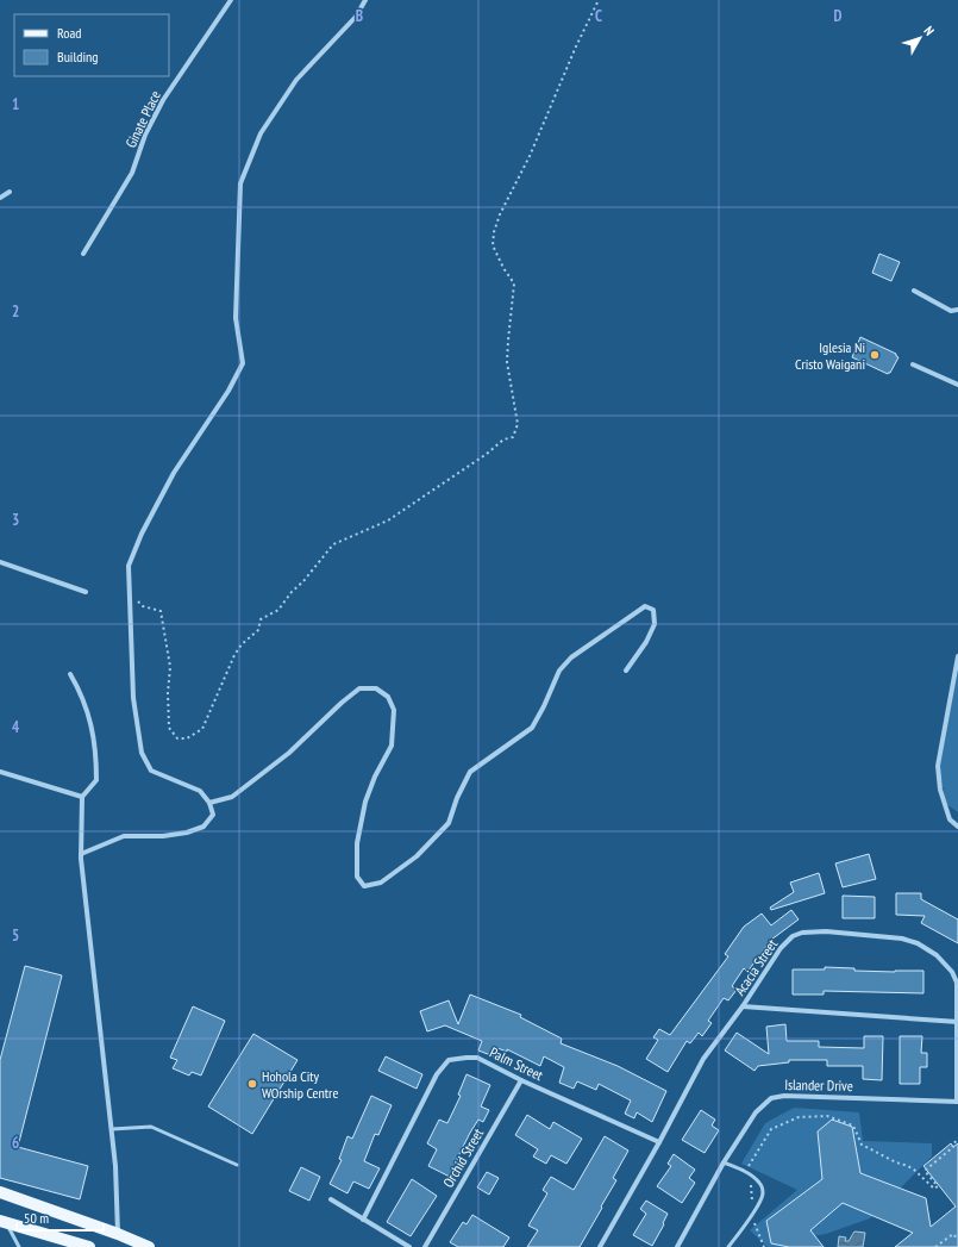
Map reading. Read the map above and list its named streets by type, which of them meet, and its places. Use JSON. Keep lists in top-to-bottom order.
{
  "streets": {
    "street": [
      "Ginate Place",
      "Acacia Street",
      "Palm Street",
      "Islander Drive",
      "Orchid Street"
    ]
  },
  "crossings": [
    ["Acacia Street", "Palm Street"],
    ["Acacia Street", "Islander Drive"],
    ["Palm Street", "Orchid Street"]
  ],
  "places": ["Iglesia Ni Cristo Waigani", "Hohola City WOrship Centre"],
  "legend": ["Road", "Building"],
  "scale_bar": "50 m",
  "north": "top right",
  "grid": {
    "columns": ["B", "C", "D"],
    "rows": [
      "1",
      "2",
      "3",
      "4",
      "5",
      "6"
    ]
  }
}
